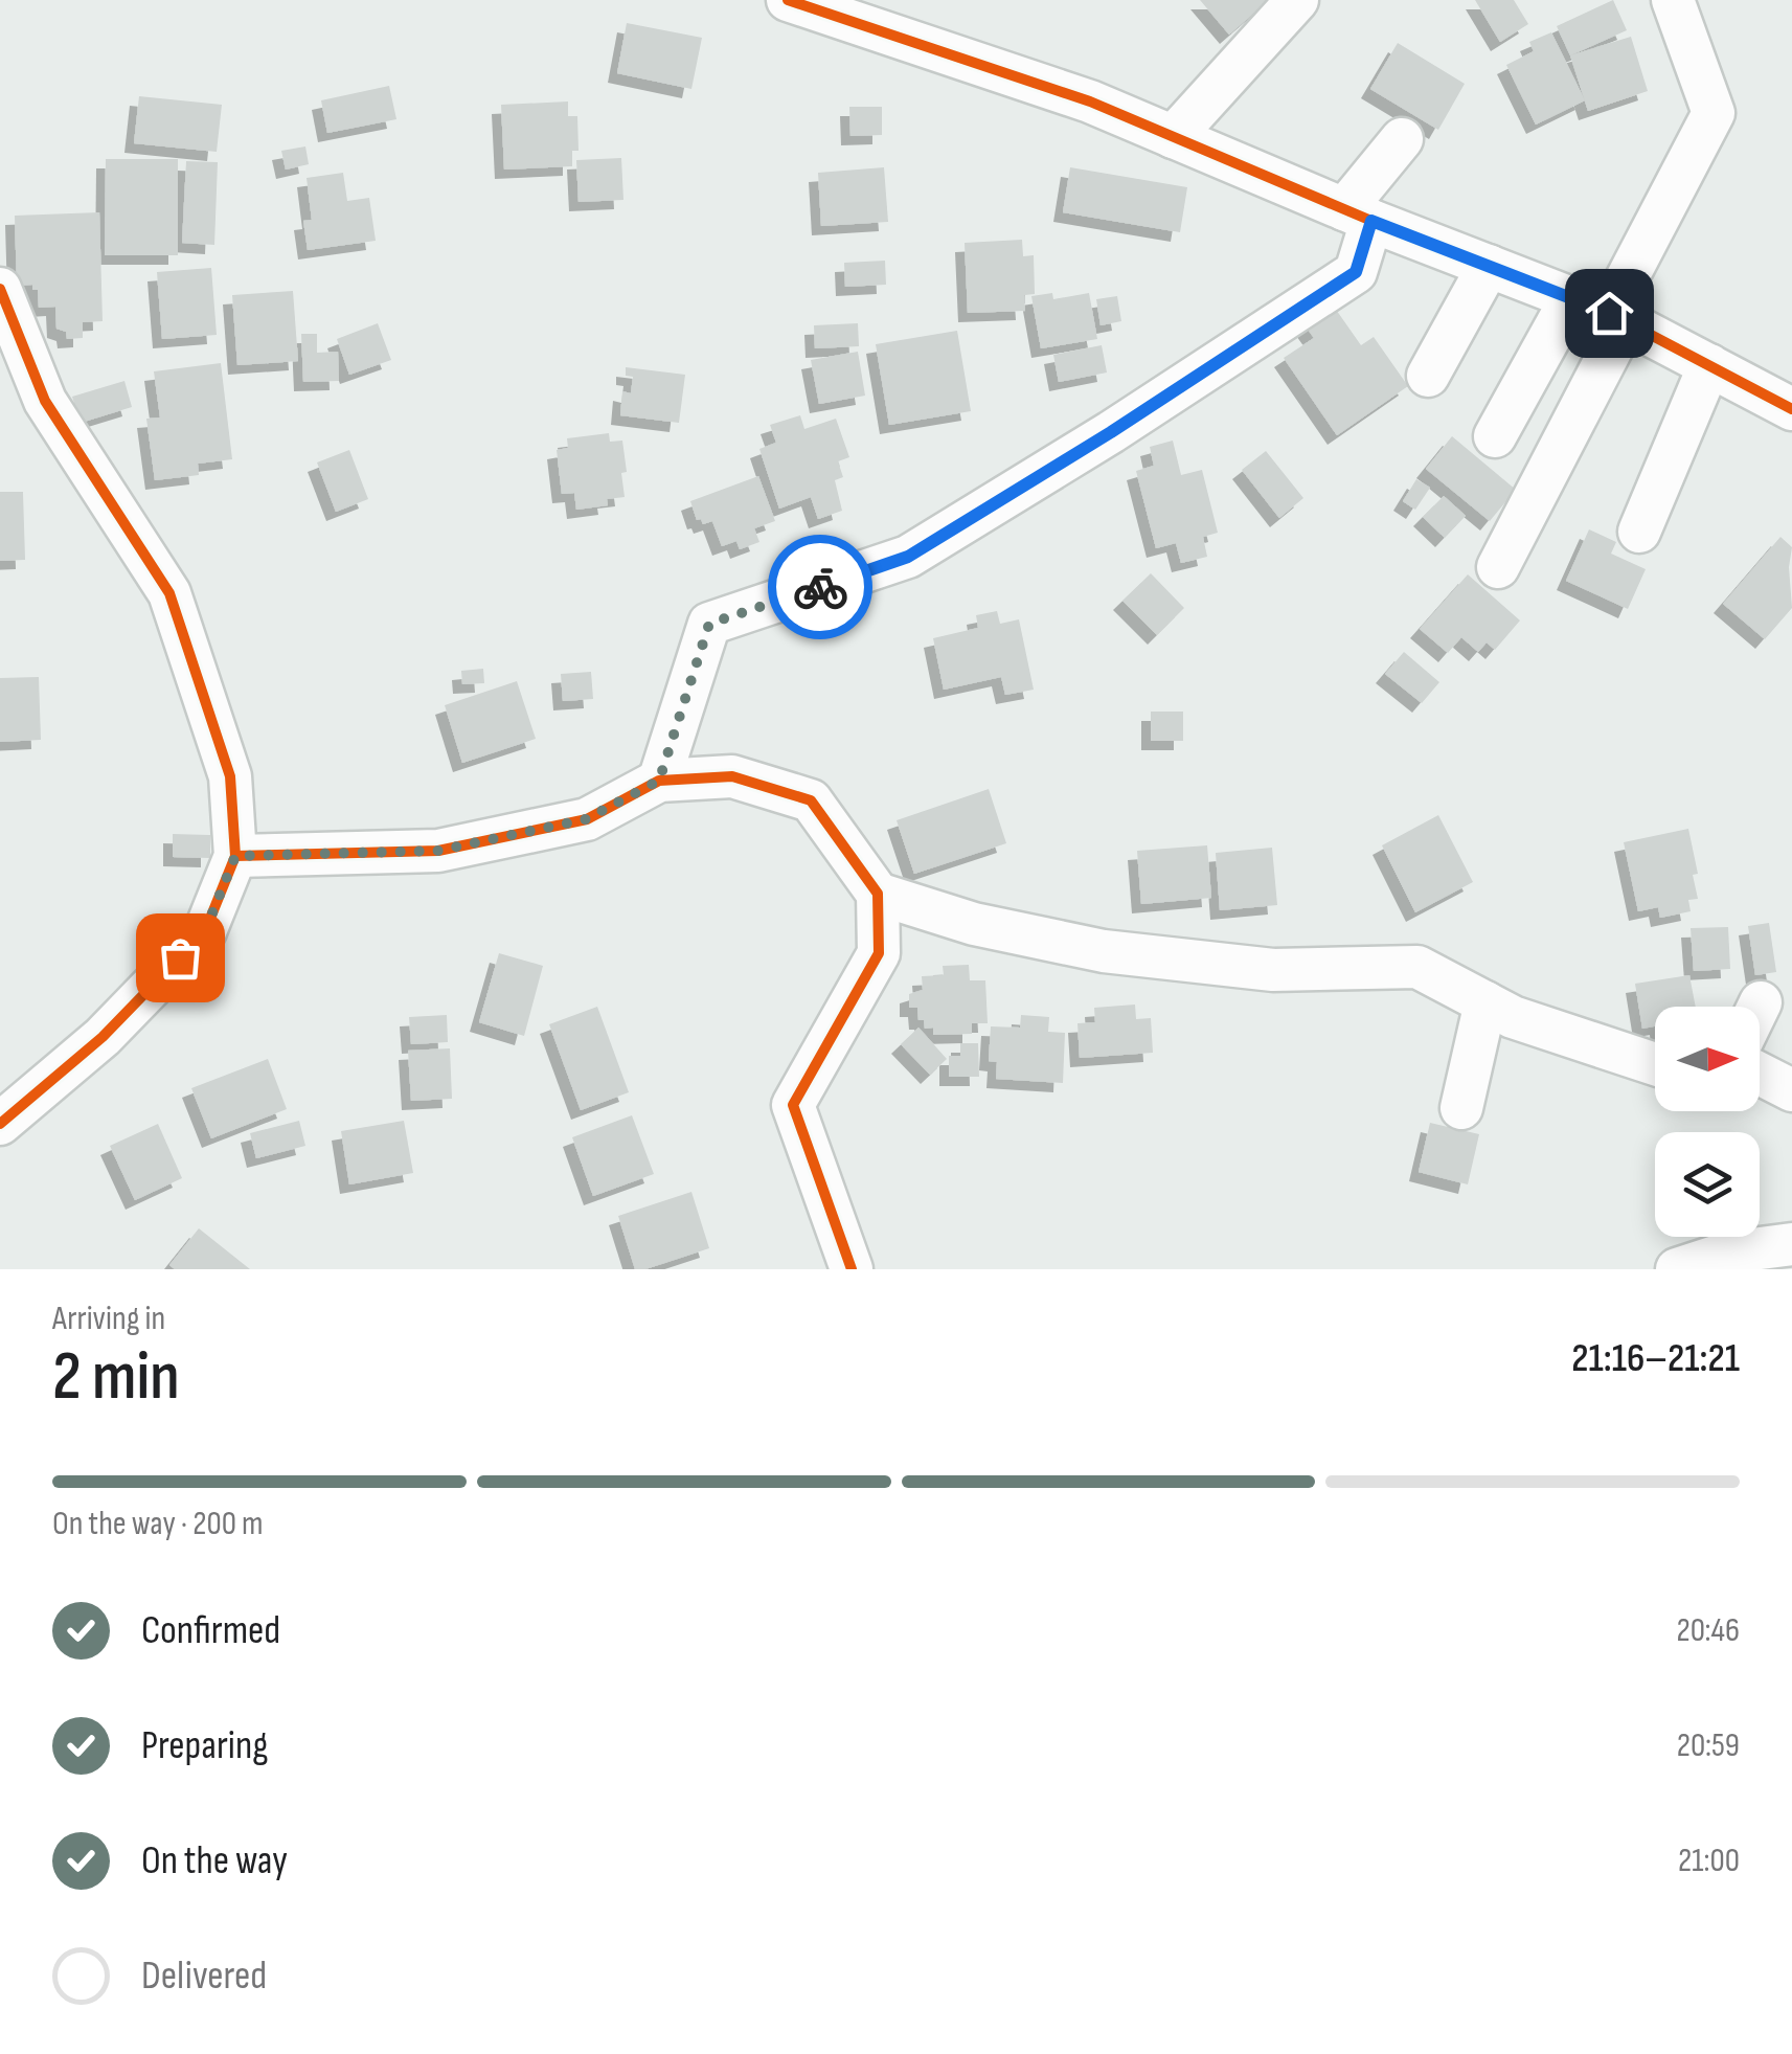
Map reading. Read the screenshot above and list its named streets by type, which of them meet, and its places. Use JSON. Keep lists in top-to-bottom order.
{
  "north": "right",
  "page": {
    "heading": ["2 min", "Arriving in", "21:16–21:21"],
    "bar": "On the way · 200 m",
    "list": [
      ["Confirmed", "20:46"],
      ["Preparing", "20:59"],
      ["On the way", "21:00"],
      "Delivered"
    ]
  }
}
